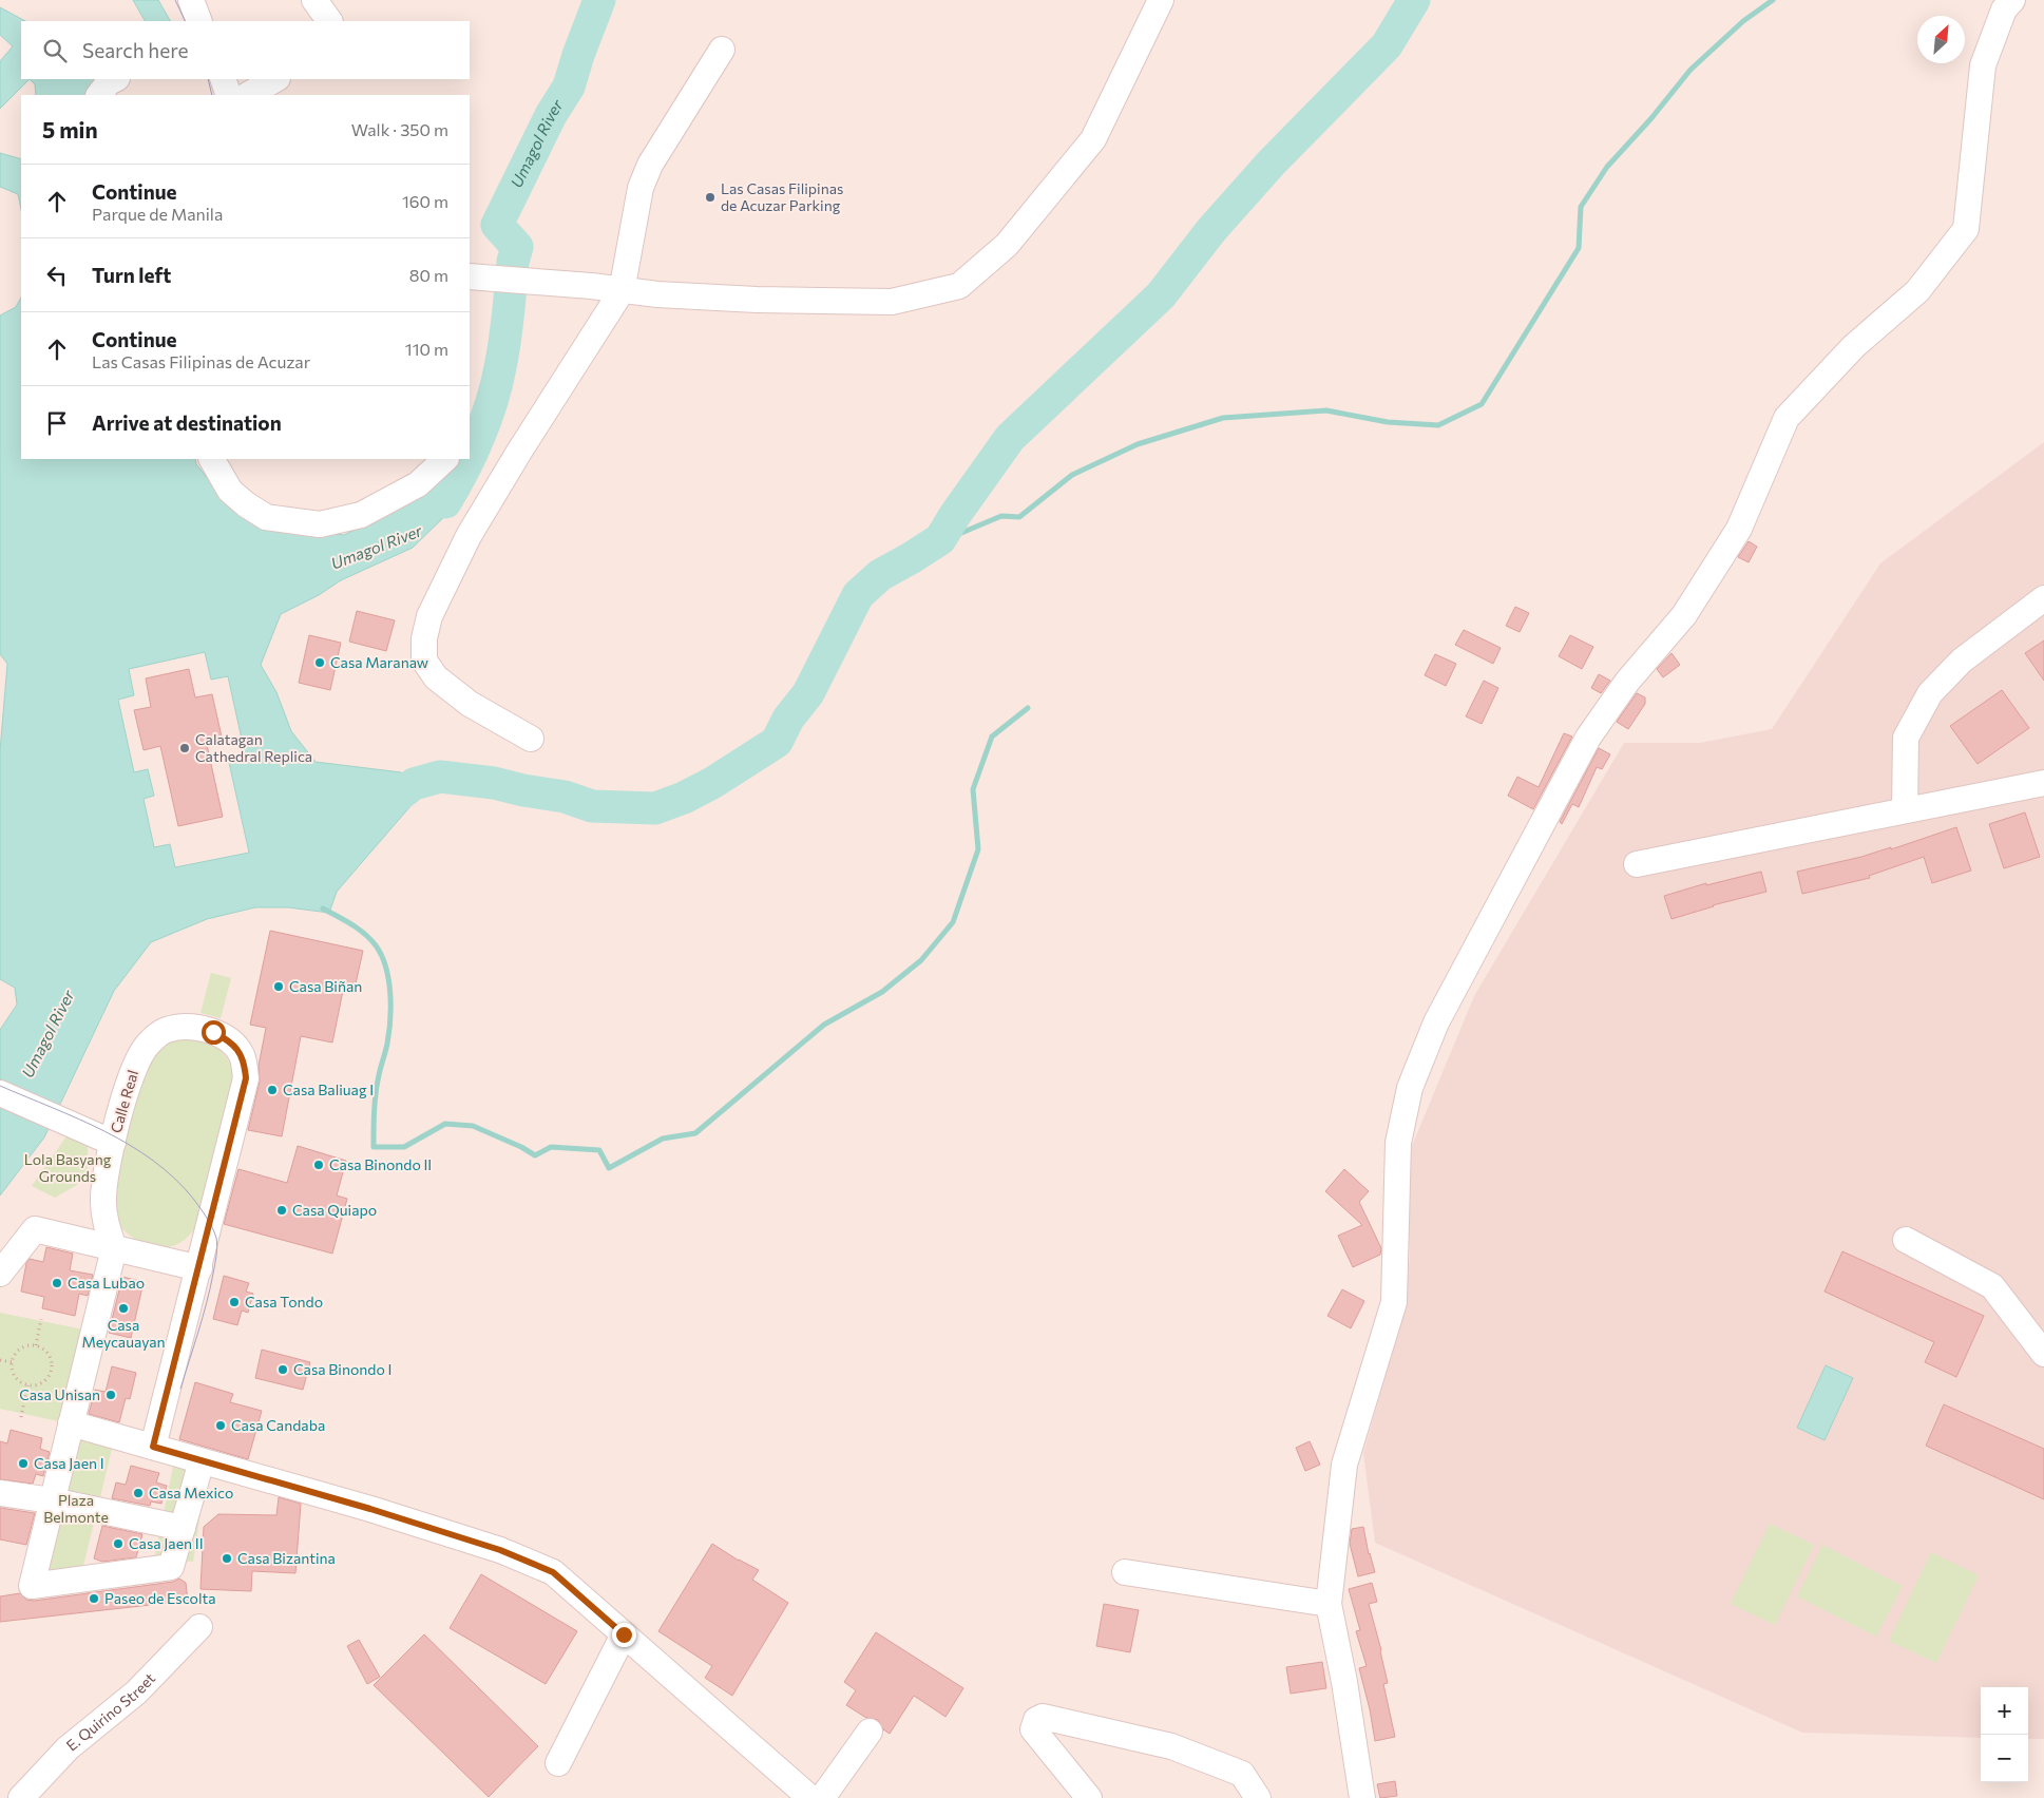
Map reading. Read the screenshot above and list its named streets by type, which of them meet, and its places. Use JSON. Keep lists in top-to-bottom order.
{
  "streets": {
    "street": ["Calle Real", "E. Quirino Street"]
  },
  "water": ["Umagol River"],
  "parks": ["Lola Basyang Grounds", "Plaza Belmonte"],
  "places": [
    "Las Casas Filipinas de Acuzar Parking",
    "Casa Maranaw",
    "Calatagan Cathedral Replica",
    "Casa Biñan",
    "Casa Baliuag I",
    "Casa Binondo II",
    "Casa Quiapo",
    "Casa Lubao",
    "Casa Tondo",
    "Casa Meycauayan",
    "Casa Binondo I",
    "Casa Unisan",
    "Casa Candaba",
    "Casa Jaen I",
    "Casa Mexico",
    "Casa Jaen II",
    "Casa Bizantina",
    "Paseo de Escolta"
  ],
  "north": "top right",
  "page": {
    "search": "Search here",
    "heading": ["5 min", "Walk · 350 m"],
    "list": [
      ["Continue", "Parque de Manila", "160 m"],
      ["Turn left", "80 m"],
      ["Continue", "Las Casas Filipinas de Acuzar", "110 m"],
      "Arrive at destination"
    ],
    "map_buttons": ["+", "−"]
  }
}
